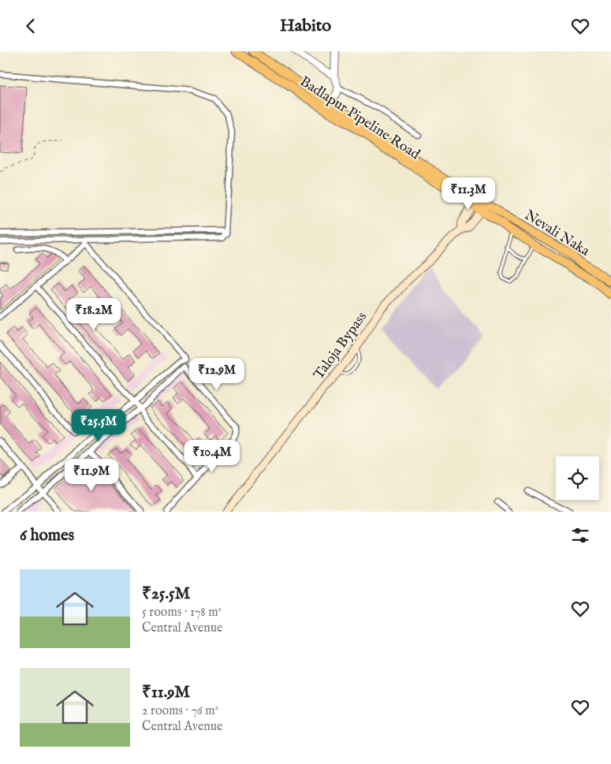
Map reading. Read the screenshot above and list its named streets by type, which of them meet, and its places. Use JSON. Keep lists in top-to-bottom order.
{
  "streets": {
    "main road": ["Badlapur Pipeline Road", "Nevali Naka", "Taloja Bypass"]
  },
  "crossings": [
    ["Badlapur Pipeline Road", "Nevali Naka"],
    ["Nevali Naka", "Taloja Bypass"]
  ],
  "page": {
    "header": "Habito",
    "price": [
      "₹11.3M",
      "₹18.2M",
      "₹12.9M",
      "₹25.5M",
      "₹10.4M",
      "₹11.9M"
    ],
    "heading": "6 homes",
    "list": [
      {
        "name": "₹25.5M",
        "note": "5 rooms · 178 m² · Central Avenue"
      },
      {
        "name": "₹11.9M",
        "note": "2 rooms · 76 m² · Central Avenue"
      }
    ]
  }
}
